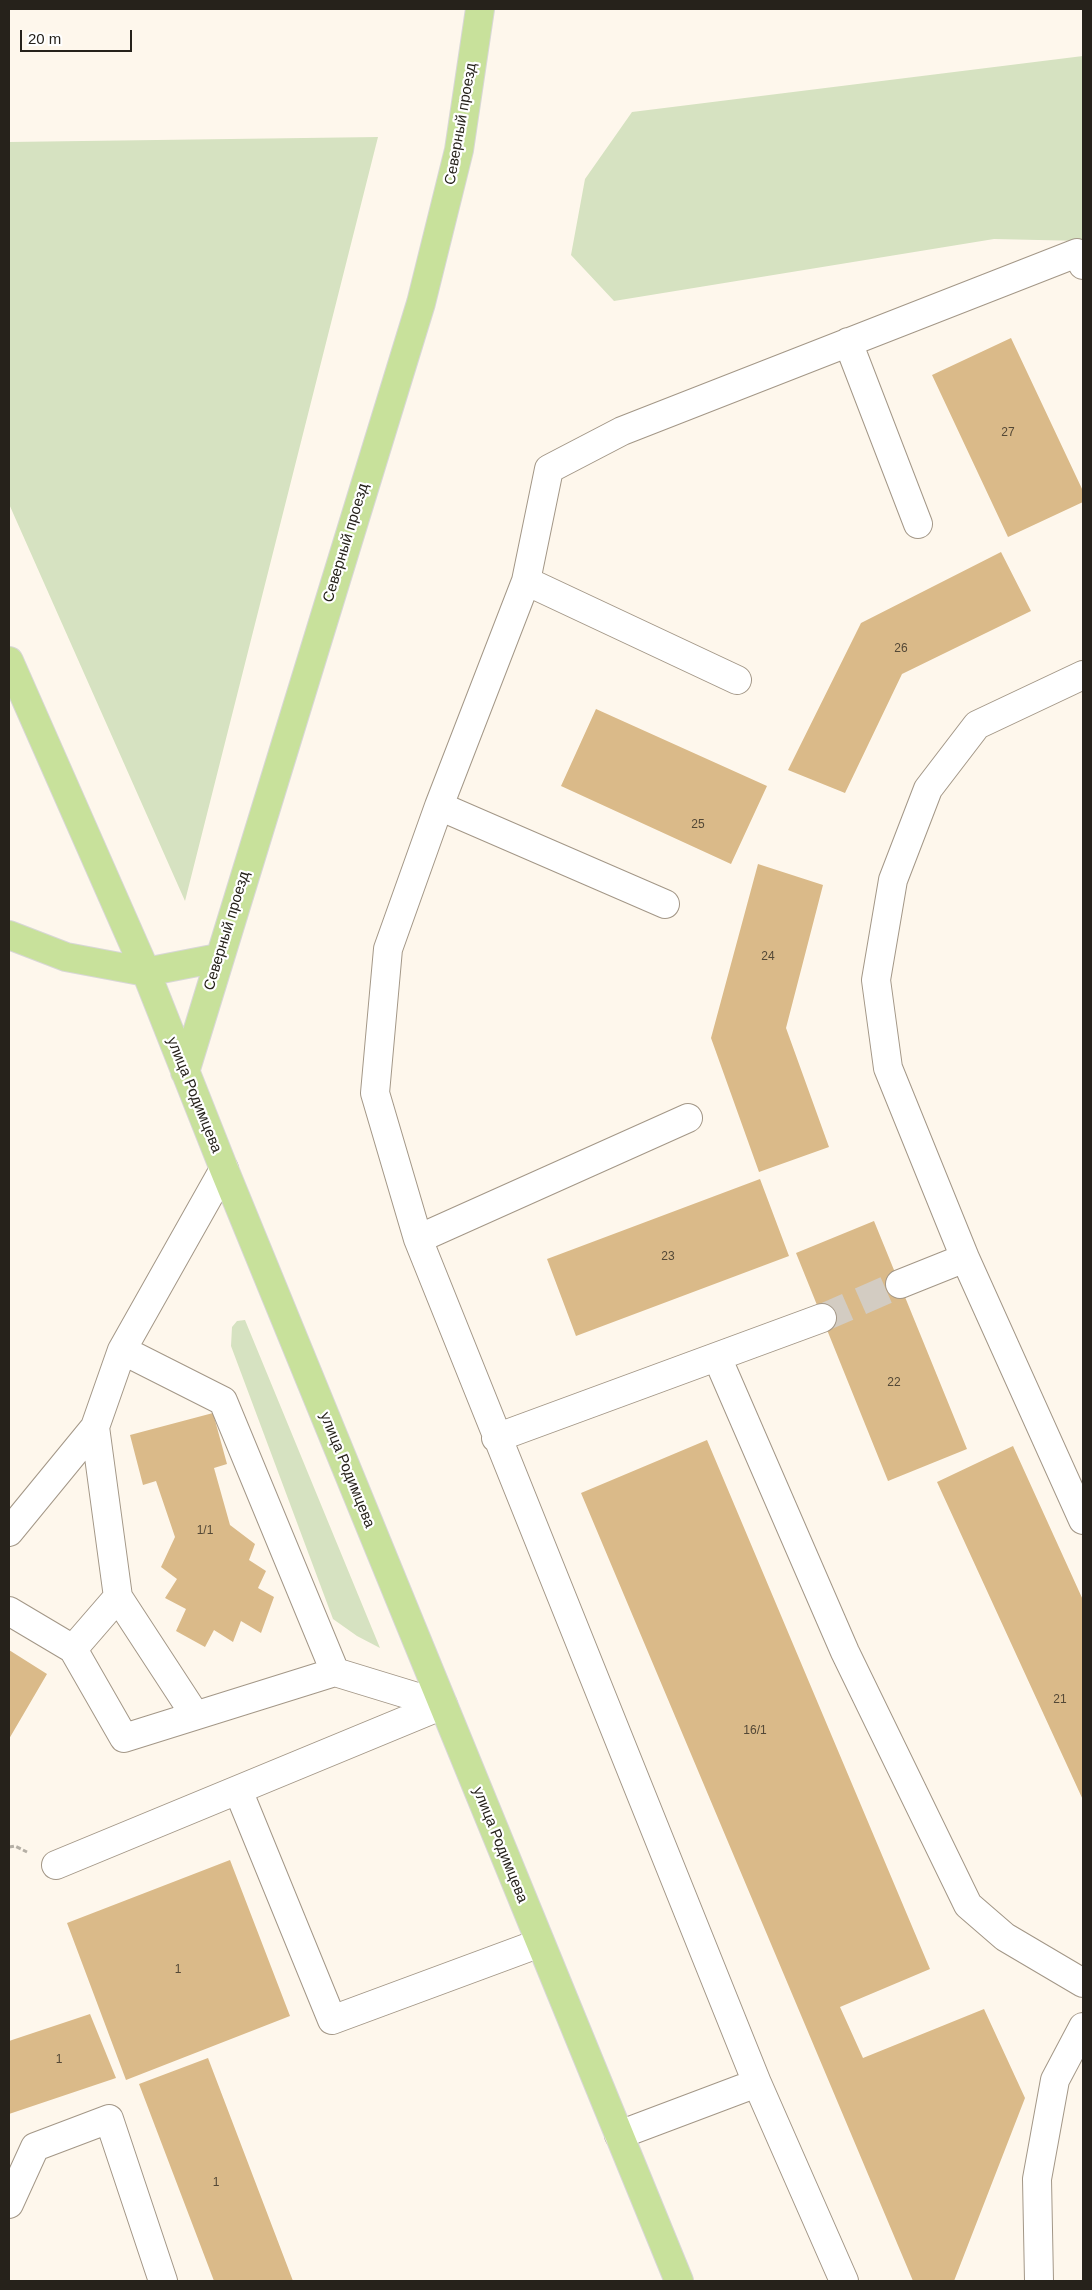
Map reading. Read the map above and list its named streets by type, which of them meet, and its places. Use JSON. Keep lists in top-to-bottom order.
{
  "streets": {
    "main road": ["Северный проезд", "улица Родимцева"]
  },
  "crossings": [
    ["Северный проезд", "улица Родимцева"]
  ],
  "house_numbers": [
    "27",
    "26",
    "25",
    "24",
    "23",
    "22",
    "1/1",
    "21",
    "16/1",
    "1",
    "1",
    "1"
  ],
  "scale_bar": "20 m"
}
